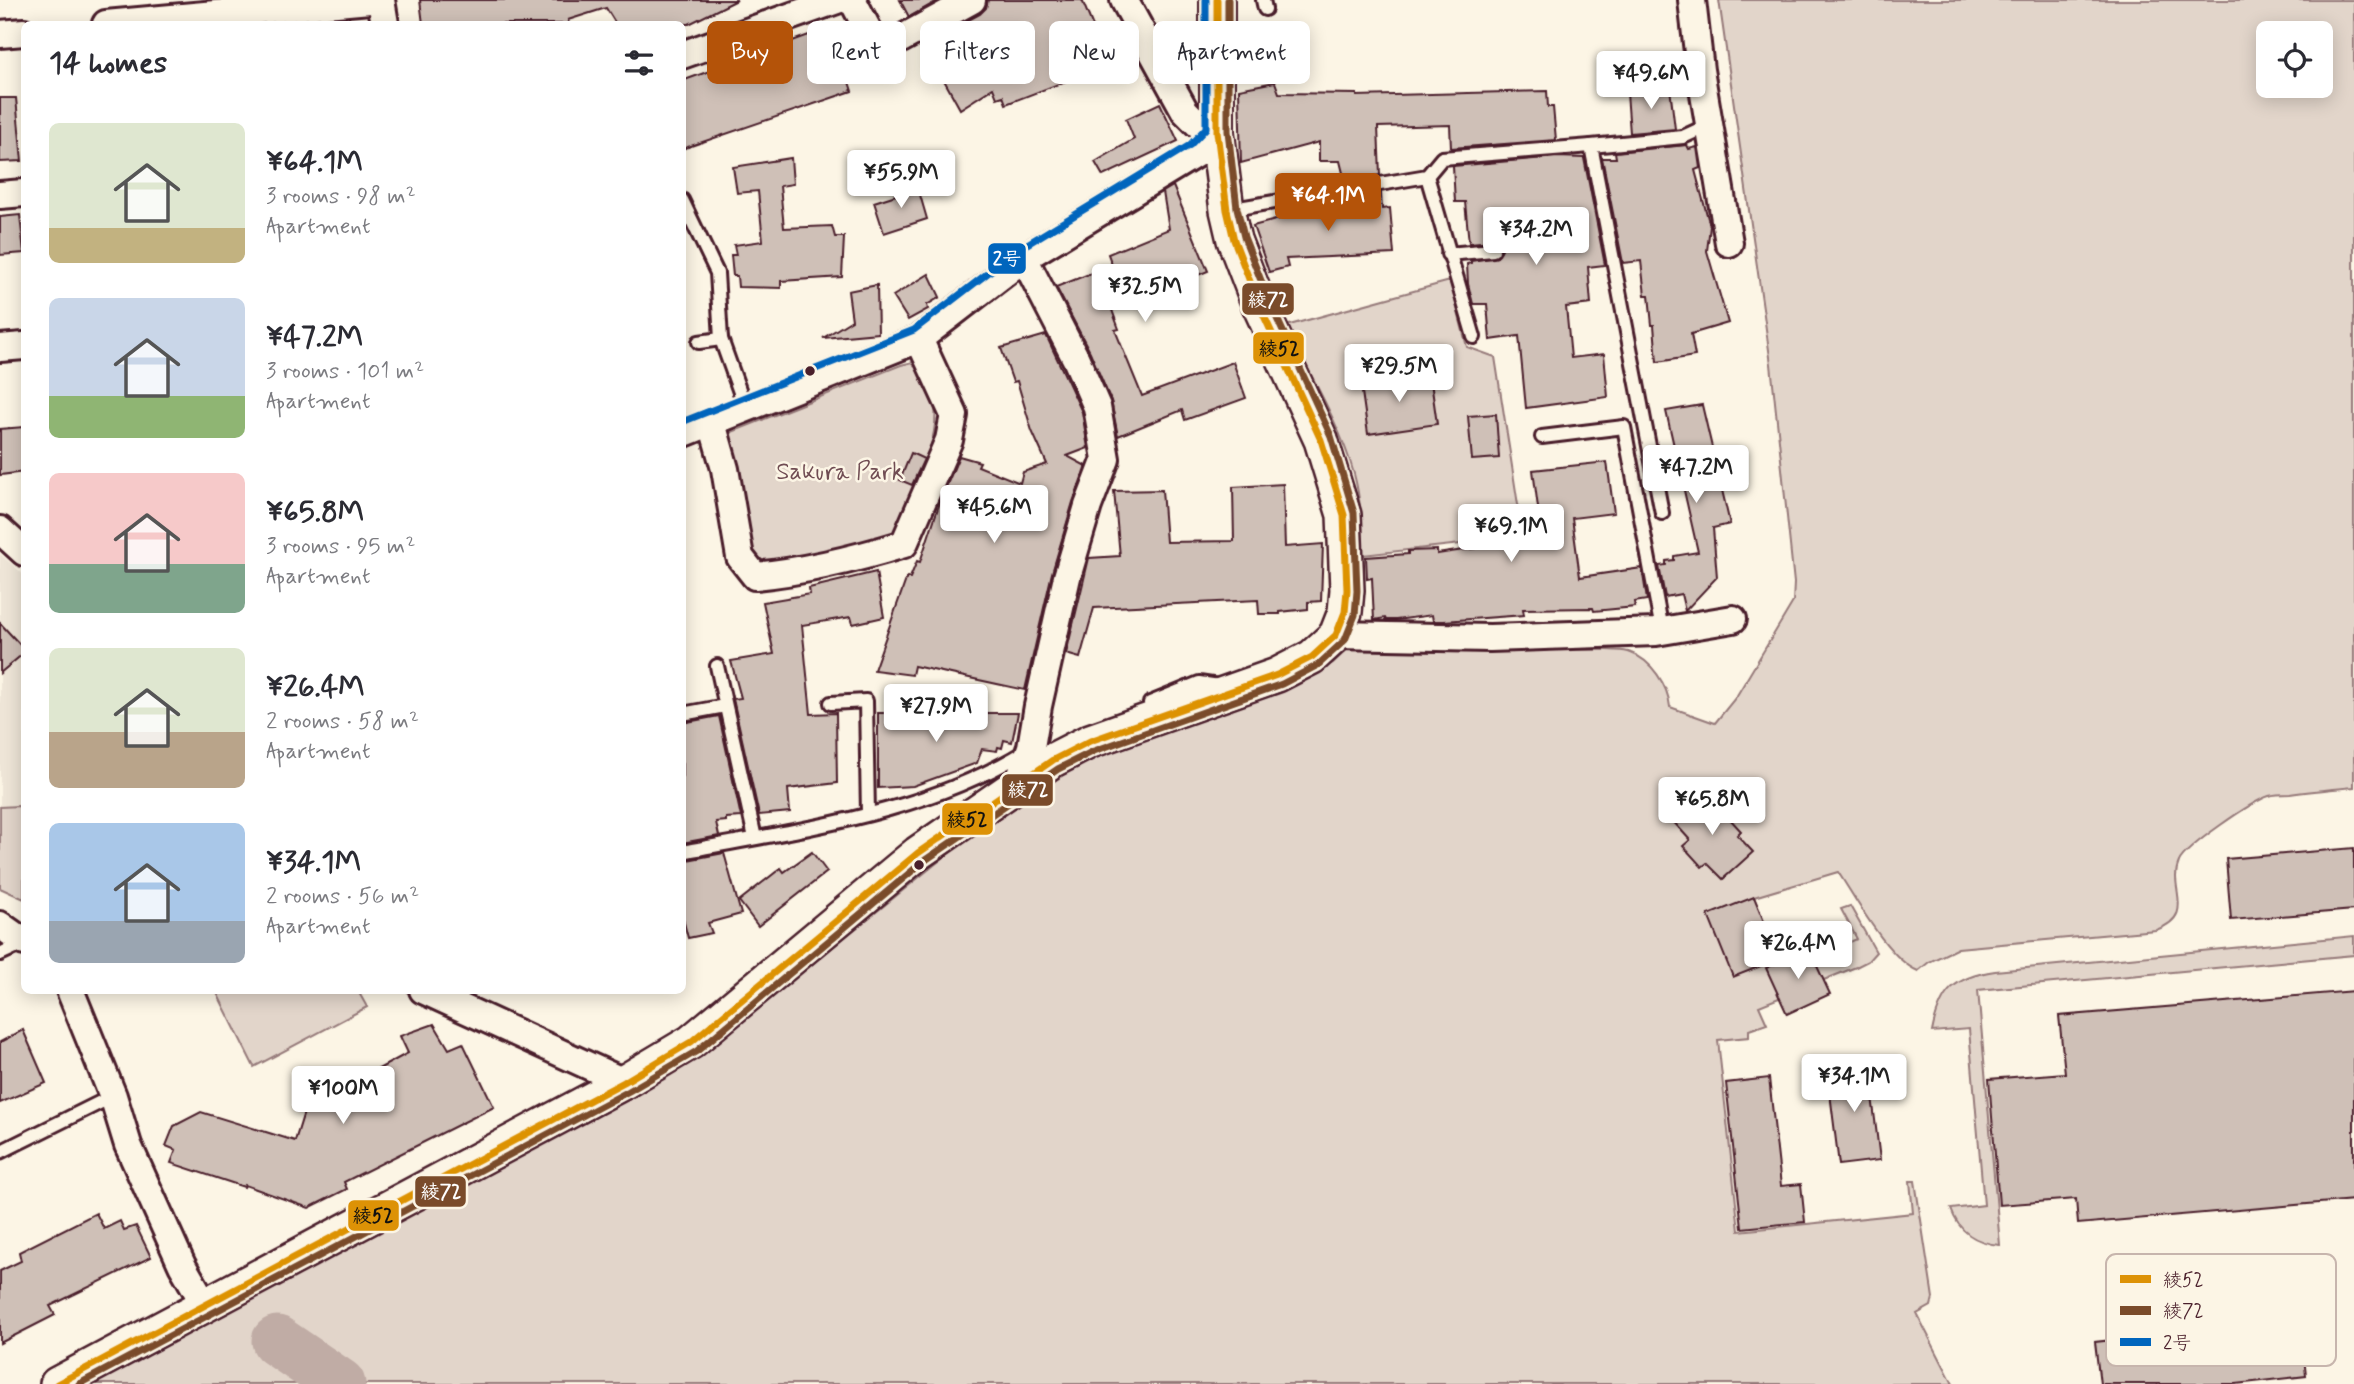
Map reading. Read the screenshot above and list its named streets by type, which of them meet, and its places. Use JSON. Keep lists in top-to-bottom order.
{
  "parks": ["Sakura Park"],
  "lines": ["transit line 綾52", "transit line 綾72", "transit line 2号"],
  "legend": ["綾52", "綾72", "2号"],
  "page": {
    "chip": [
      "Buy",
      "Rent",
      "Filters",
      "New",
      "Apartment"
    ],
    "heading": "14 homes",
    "price": [
      "¥49.6M",
      "¥55.9M",
      "¥64.1M",
      "¥34.2M",
      "¥32.5M",
      "¥29.5M",
      "¥47.2M",
      "¥45.6M",
      "¥69.1M",
      "¥27.9M",
      "¥65.8M",
      "¥26.4M",
      "¥34.1M",
      "¥100M"
    ],
    "list": [
      {
        "name": "¥64.1M",
        "note": "3 rooms · 98 m² · Apartment"
      },
      {
        "name": "¥47.2M",
        "note": "3 rooms · 101 m² · Apartment"
      },
      {
        "name": "¥65.8M",
        "note": "3 rooms · 95 m² · Apartment"
      },
      {
        "name": "¥26.4M",
        "note": "2 rooms · 58 m² · Apartment"
      },
      {
        "name": "¥34.1M",
        "note": "2 rooms · 56 m² · Apartment"
      }
    ]
  }
}
